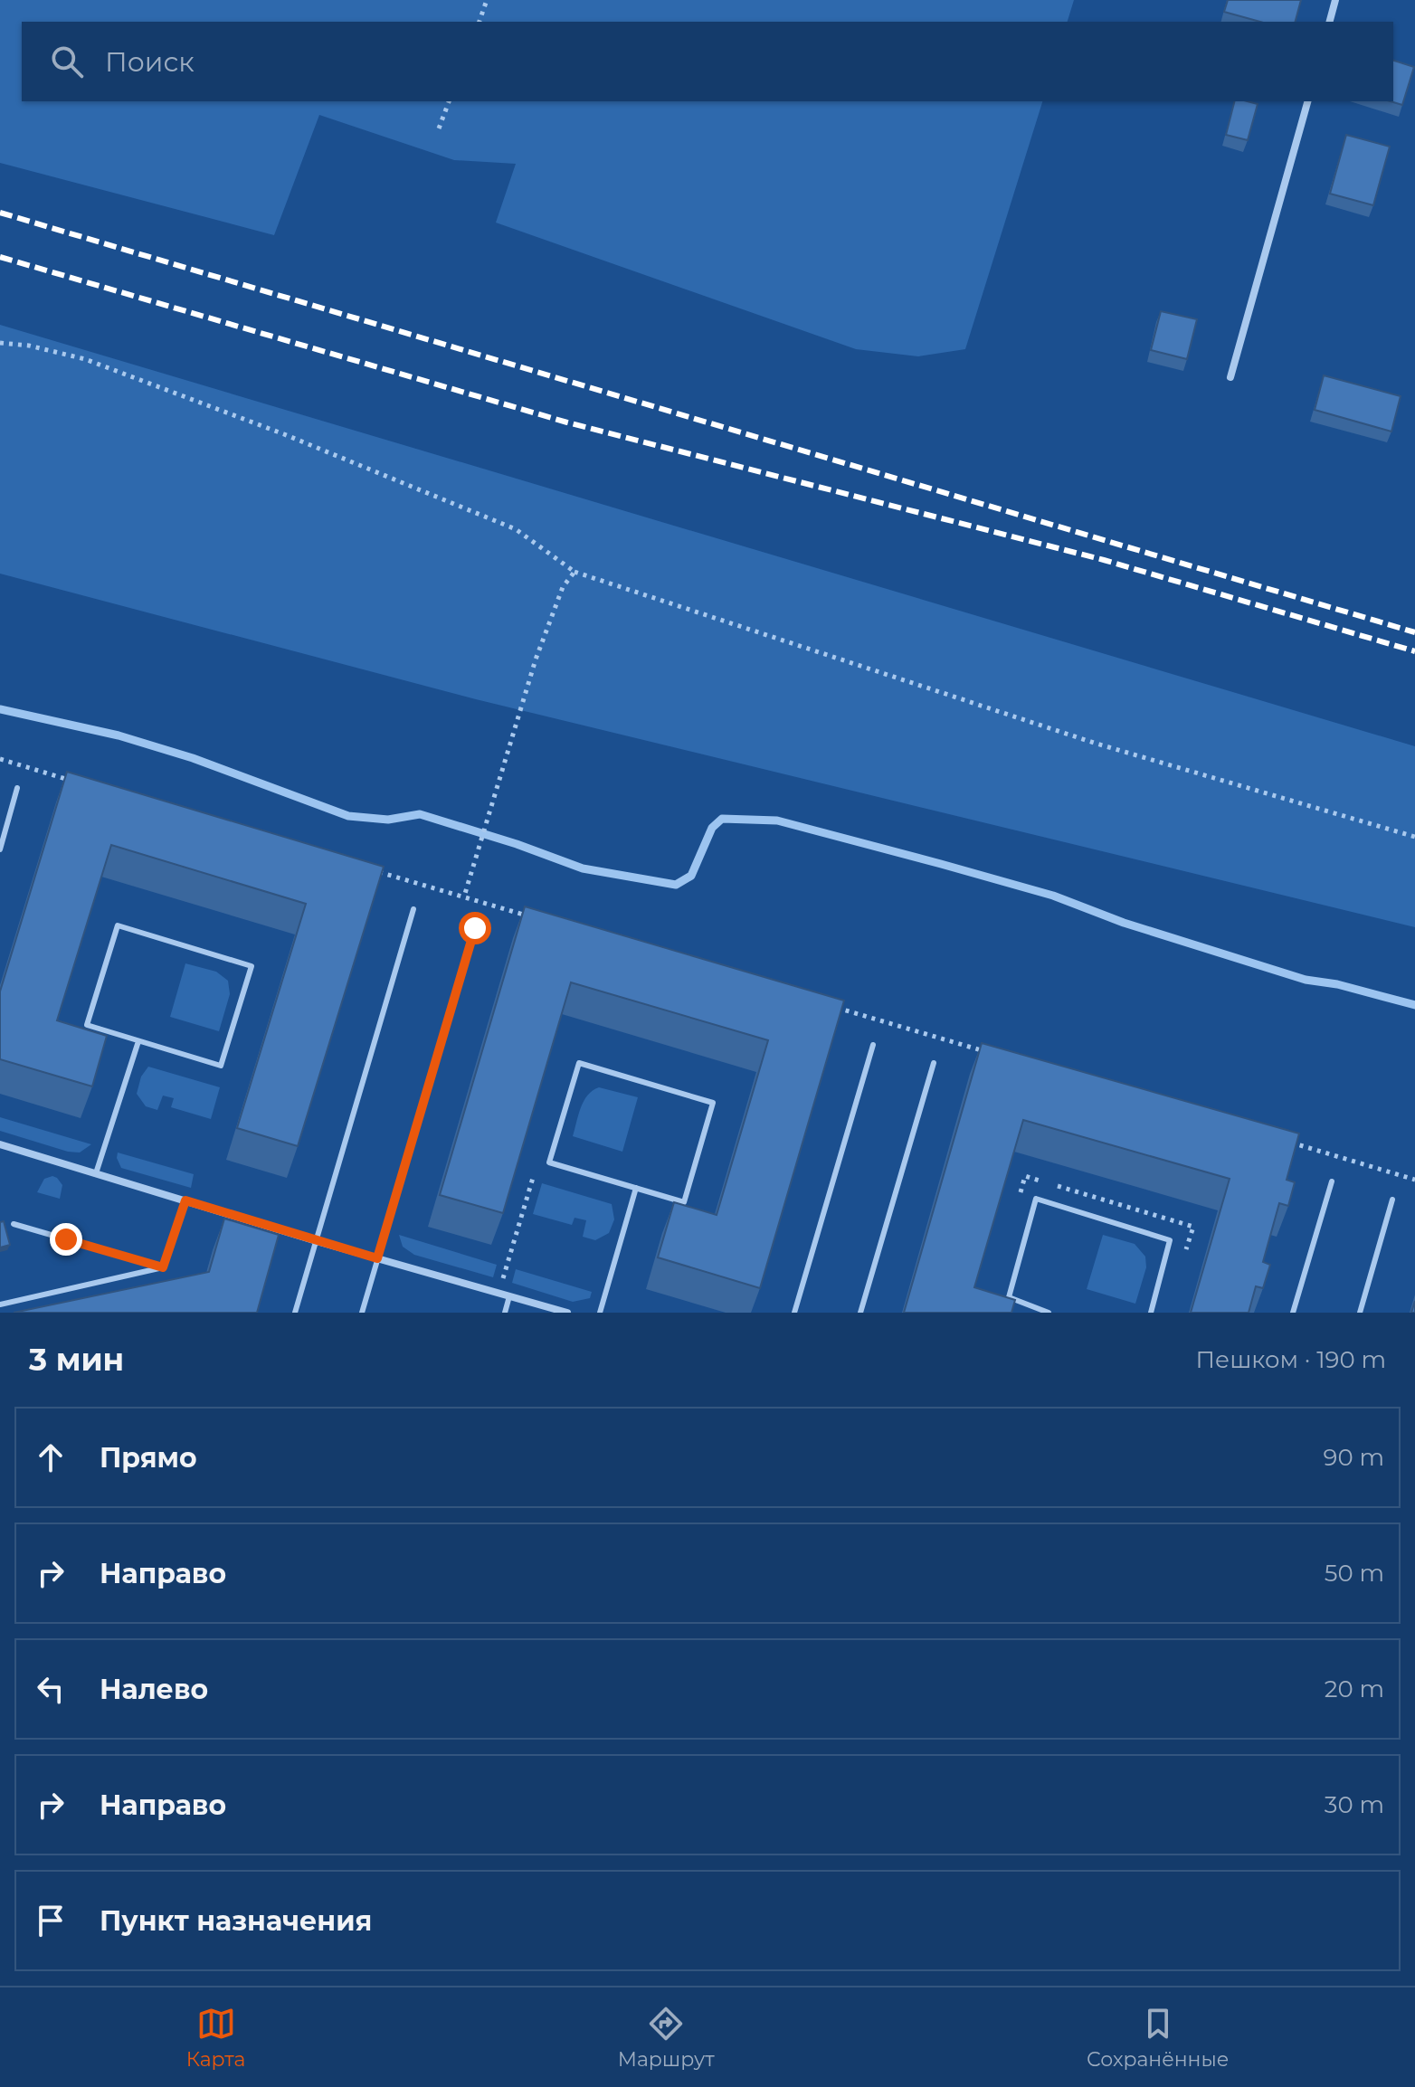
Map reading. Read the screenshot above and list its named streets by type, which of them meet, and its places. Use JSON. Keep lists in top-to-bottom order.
{
  "page": {
    "search": "Поиск",
    "heading": ["3 мин", "Пешком · 190 m"],
    "list": [
      ["Прямо", "90 m"],
      ["Направо", "50 m"],
      ["Налево", "20 m"],
      ["Направо", "30 m"],
      "Пункт назначения"
    ],
    "nav": ["Карта", "Маршрут", "Сохранённые"]
  }
}
